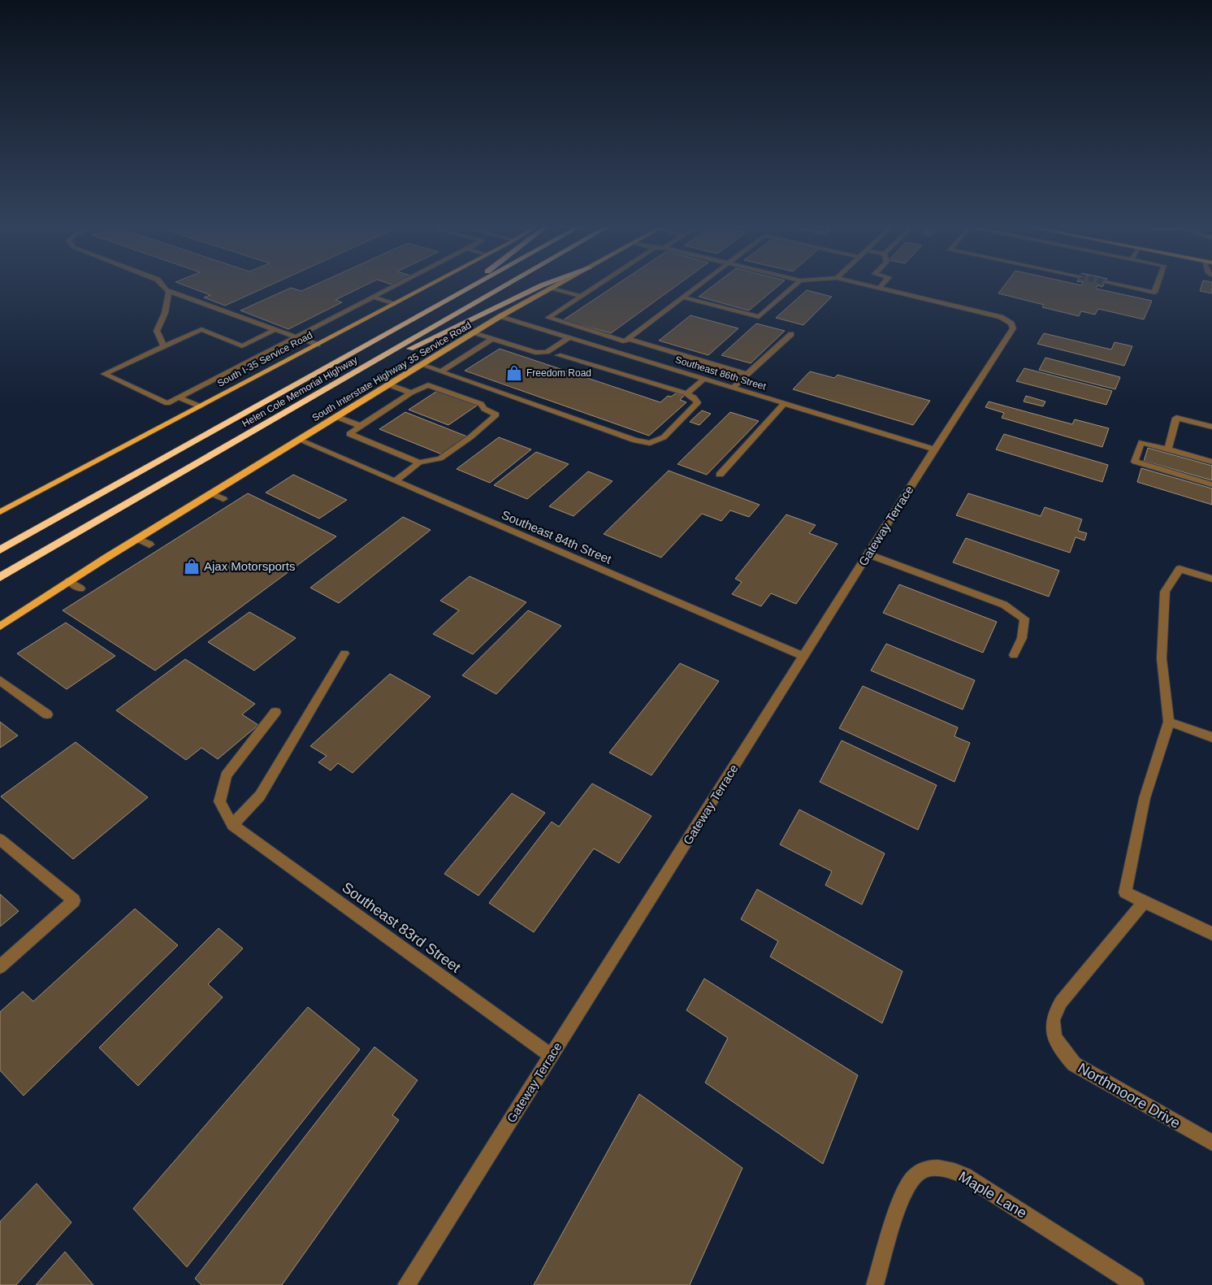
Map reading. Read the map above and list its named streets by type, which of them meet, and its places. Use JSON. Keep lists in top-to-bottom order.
{
  "streets": {
    "highway": ["Helen Cole Memorial Highway"],
    "main road": ["South I-35 Service Road", "South Interstate Highway 35 Service Road"],
    "street": [
      "Southeast 86th Street",
      "Gateway Terrace",
      "Southeast 84th Street",
      "Southeast 83rd Street",
      "Northmoore Drive",
      "Maple Lane"
    ]
  },
  "crossings": [
    ["South Interstate Highway 35 Service Road", "Southeast 86th Street"],
    ["South Interstate Highway 35 Service Road", "Southeast 84th Street"],
    ["Southeast 86th Street", "Gateway Terrace"],
    ["Gateway Terrace", "Southeast 84th Street"],
    ["Gateway Terrace", "Southeast 83rd Street"]
  ],
  "places": {
    "shop": ["Freedom Road", "Ajax Motorsports"]
  }
}
